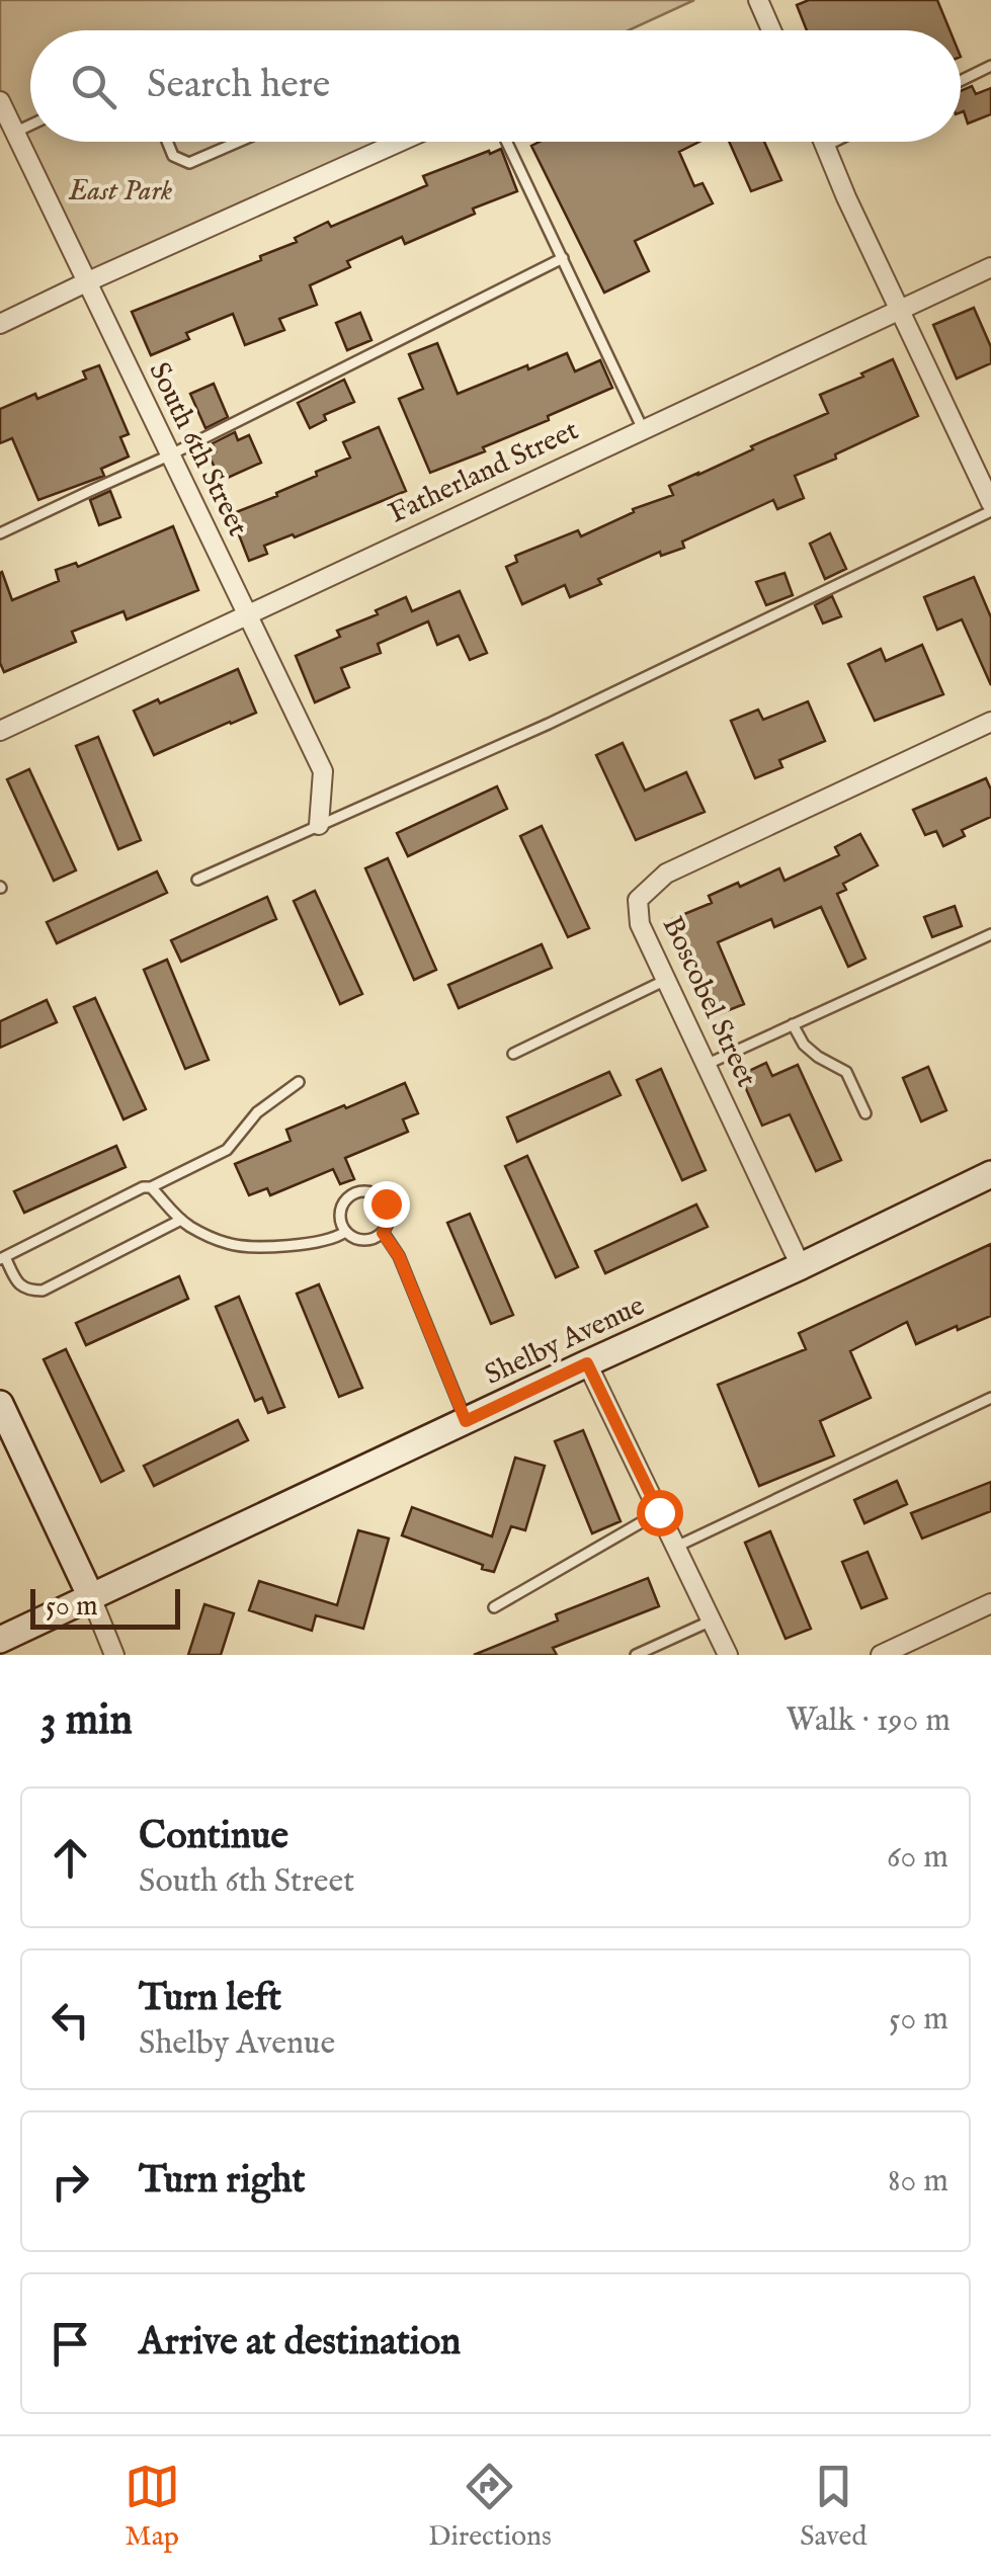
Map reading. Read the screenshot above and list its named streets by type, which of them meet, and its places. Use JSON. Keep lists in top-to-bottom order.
{
  "streets": {
    "street": [
      "South 6th Street",
      "Fatherland Street",
      "Boscobel Street",
      "Shelby Avenue"
    ]
  },
  "crossings": [
    ["South 6th Street", "Fatherland Street"],
    ["Boscobel Street", "Shelby Avenue"]
  ],
  "parks": ["East Park"],
  "scale_bar": "50 m",
  "page": {
    "search": "Search here",
    "scale": "50 m",
    "heading": ["3 min", "Walk · 190 m"],
    "list": [
      ["Continue", "South 6th Street", "60 m"],
      ["Turn left", "Shelby Avenue", "50 m"],
      ["Turn right", "80 m"],
      "Arrive at destination"
    ],
    "nav": ["Map", "Directions", "Saved"]
  }
}
